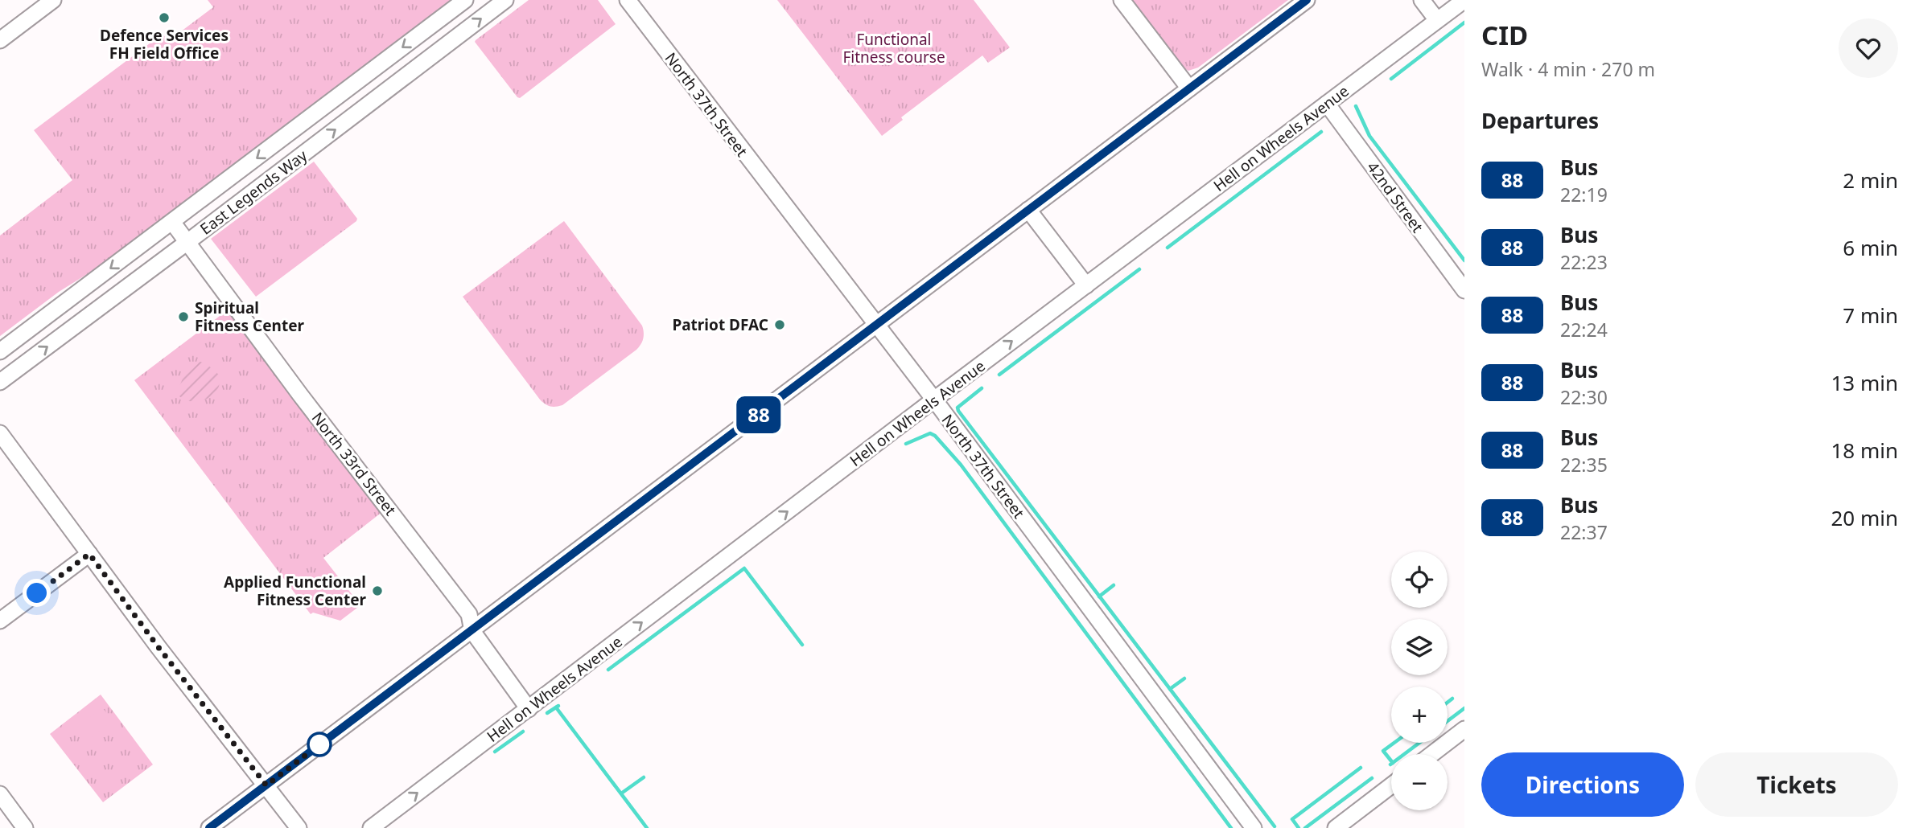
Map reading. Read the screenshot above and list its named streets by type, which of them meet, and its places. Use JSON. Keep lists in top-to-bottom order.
{
  "streets": {
    "street": [
      "North 37th Street",
      "Hell on Wheels Avenue",
      "East Legends Way",
      "42nd Street",
      "North 33rd Street"
    ]
  },
  "crossings": [
    ["North 37th Street", "Hell on Wheels Avenue"],
    ["Hell on Wheels Avenue", "42nd Street"],
    ["Hell on Wheels Avenue", "North 33rd Street"],
    ["East Legends Way", "North 33rd Street"]
  ],
  "parks": ["Functional Fitness course"],
  "places": [
    "Defence Services FH Field Office",
    "Spiritual Fitness Center",
    "Patriot DFAC",
    "Applied Functional Fitness Center"
  ],
  "lines": ["bus line 88"],
  "page": {
    "on_map": "88",
    "heading": [
      ["CID", "Walk · 4 min · 270 m"],
      "Departures"
    ],
    "list": [
      {
        "mark": "88",
        "name": "Bus",
        "note": "22:19",
        "value": "2 min"
      },
      {
        "mark": "88",
        "name": "Bus",
        "note": "22:23",
        "value": "6 min"
      },
      {
        "mark": "88",
        "name": "Bus",
        "note": "22:24",
        "value": "7 min"
      },
      {
        "mark": "88",
        "name": "Bus",
        "note": "22:30",
        "value": "13 min"
      },
      {
        "mark": "88",
        "name": "Bus",
        "note": "22:35",
        "value": "18 min"
      },
      {
        "mark": "88",
        "name": "Bus",
        "note": "22:37",
        "value": "20 min"
      }
    ],
    "map_buttons": ["+", "−"],
    "buttons": ["Directions", "Tickets"]
  }
}
